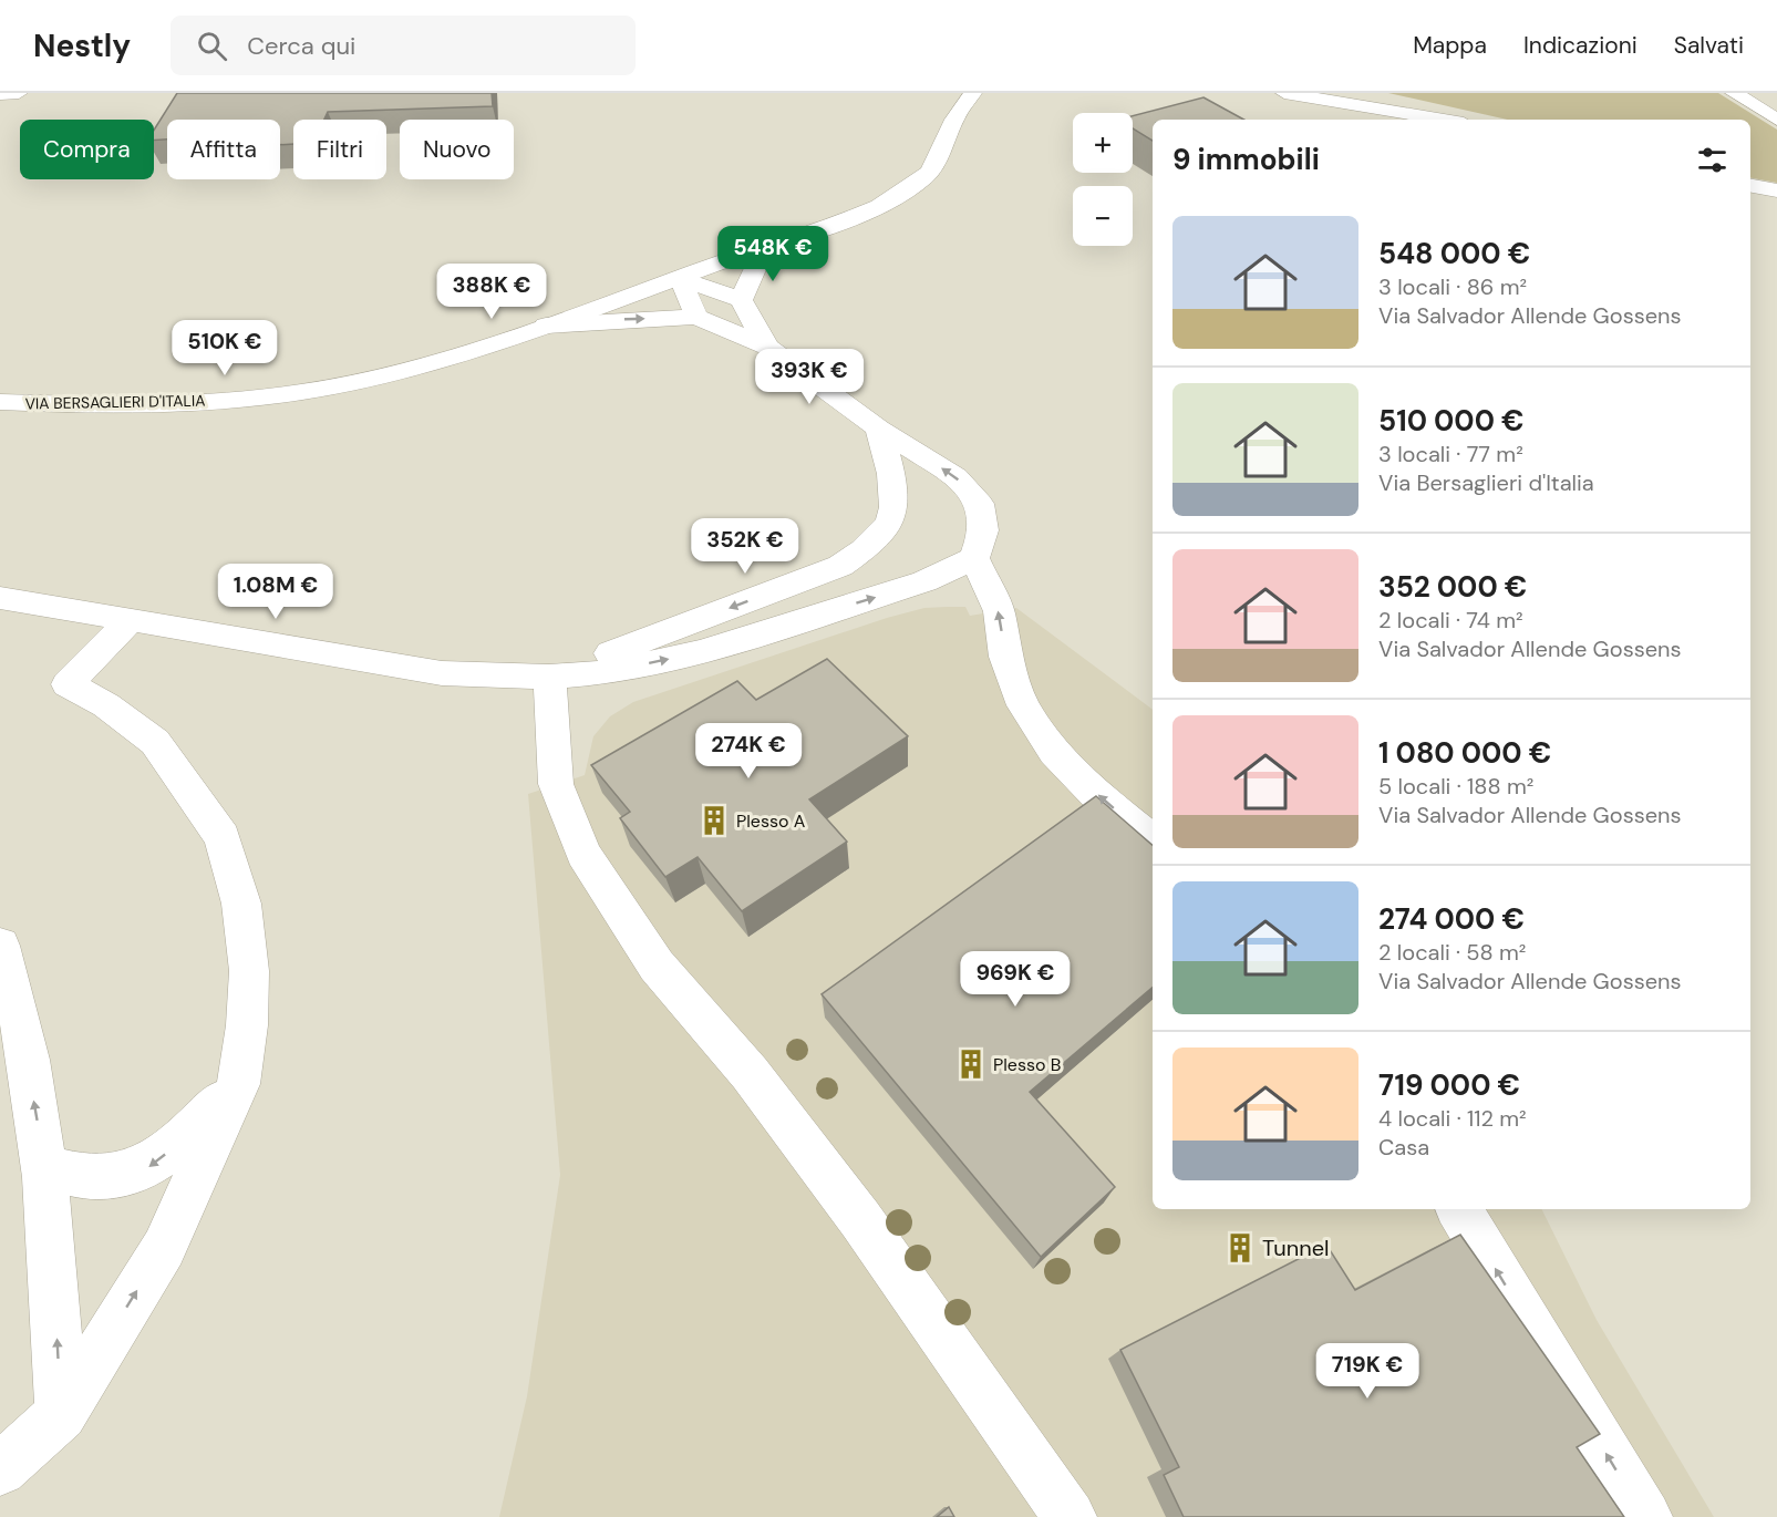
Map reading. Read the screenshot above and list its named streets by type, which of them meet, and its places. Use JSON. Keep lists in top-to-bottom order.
{
  "streets": {
    "street": ["VIA BERSAGLIERI D'ITALIA"]
  },
  "places": {
    "building": ["Plesso A", "Plesso B", "Tunnel"]
  },
  "page": {
    "header": "Nestly",
    "search": "Cerca qui",
    "nav": ["Mappa", "Indicazioni", "Salvati"],
    "map_buttons": ["+", "−"],
    "chip": [
      "Compra",
      "Affitta",
      "Filtri",
      "Nuovo"
    ],
    "heading": "9 immobili",
    "list": [
      {
        "name": "548 000 €",
        "note": "3 locali · 86 m² · Via Salvador Allende Gossens"
      },
      {
        "name": "510 000 €",
        "note": "3 locali · 77 m² · Via Bersaglieri d'Italia"
      },
      {
        "name": "352 000 €",
        "note": "2 locali · 74 m² · Via Salvador Allende Gossens"
      },
      {
        "name": "1 080 000 €",
        "note": "5 locali · 188 m² · Via Salvador Allende Gossens"
      },
      {
        "name": "274 000 €",
        "note": "2 locali · 58 m² · Via Salvador Allende Gossens"
      },
      {
        "name": "719 000 €",
        "note": "4 locali · 112 m² · Casa"
      }
    ],
    "price": [
      "548K €",
      "388K €",
      "510K €",
      "393K €",
      "352K €",
      "1.08M €",
      "274K €",
      "969K €",
      "719K €"
    ]
  }
}
